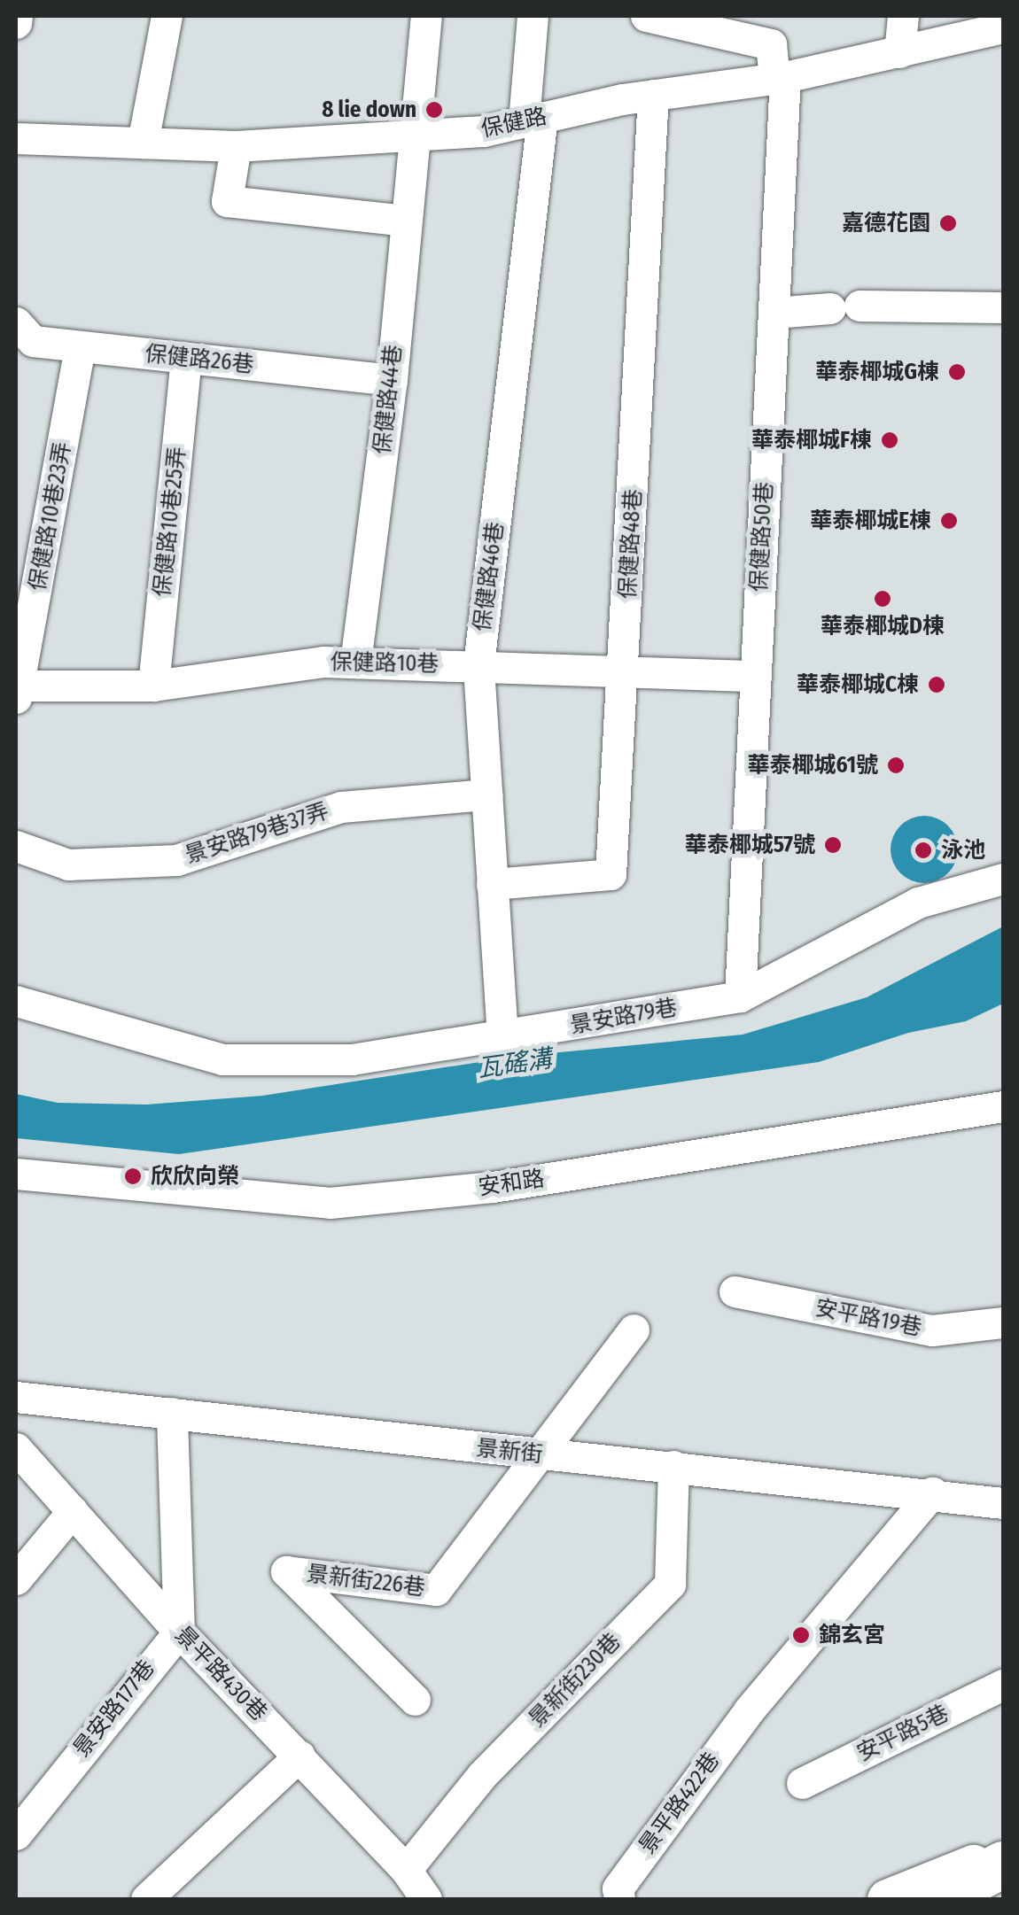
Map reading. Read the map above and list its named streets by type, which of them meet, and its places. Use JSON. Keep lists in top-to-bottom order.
{
  "streets": {
    "street": [
      "保健路",
      "保健路26巷",
      "保健路44巷",
      "保健路10巷23弄",
      "保健路10巷25弄",
      "保健路50巷",
      "保健路48巷",
      "保健路46巷",
      "保健路10巷",
      "景安路79巷37弄",
      "景安路79巷",
      "安和路",
      "安平路19巷",
      "景新街",
      "景新街226巷",
      "景平路430巷",
      "景新街230巷",
      "景安路177巷",
      "安平路5巷",
      "景平路422巷"
    ]
  },
  "crossings": [
    ["保健路", "保健路44巷"],
    ["保健路", "保健路50巷"],
    ["保健路", "保健路48巷"],
    ["保健路", "保健路46巷"],
    ["保健路26巷", "保健路44巷"],
    ["保健路26巷", "保健路10巷23弄"],
    ["保健路26巷", "保健路10巷25弄"],
    ["保健路44巷", "保健路10巷"],
    ["保健路10巷23弄", "保健路10巷"],
    ["保健路10巷25弄", "保健路10巷"],
    ["保健路50巷", "保健路10巷"],
    ["保健路50巷", "景安路79巷"],
    ["保健路48巷", "保健路46巷"],
    ["保健路48巷", "保健路10巷"],
    ["保健路46巷", "保健路10巷"],
    ["保健路46巷", "景安路79巷37弄"],
    ["保健路46巷", "景安路79巷"],
    ["景新街", "景新街226巷"],
    ["景新街", "景新街230巷"],
    ["景新街", "景平路422巷"],
    ["景平路430巷", "景新街230巷"],
    ["景平路430巷", "景安路177巷"]
  ],
  "water": ["瓦磘溝"],
  "places": [
    "8 lie down",
    "嘉德花園",
    "華泰椰城G棟",
    "華泰椰城F棟",
    "華泰椰城E棟",
    "華泰椰城D棟",
    "華泰椰城C棟",
    "華泰椰城61號",
    "華泰椰城57號",
    "泳池",
    "欣欣向榮",
    "錦玄宮"
  ]
}
